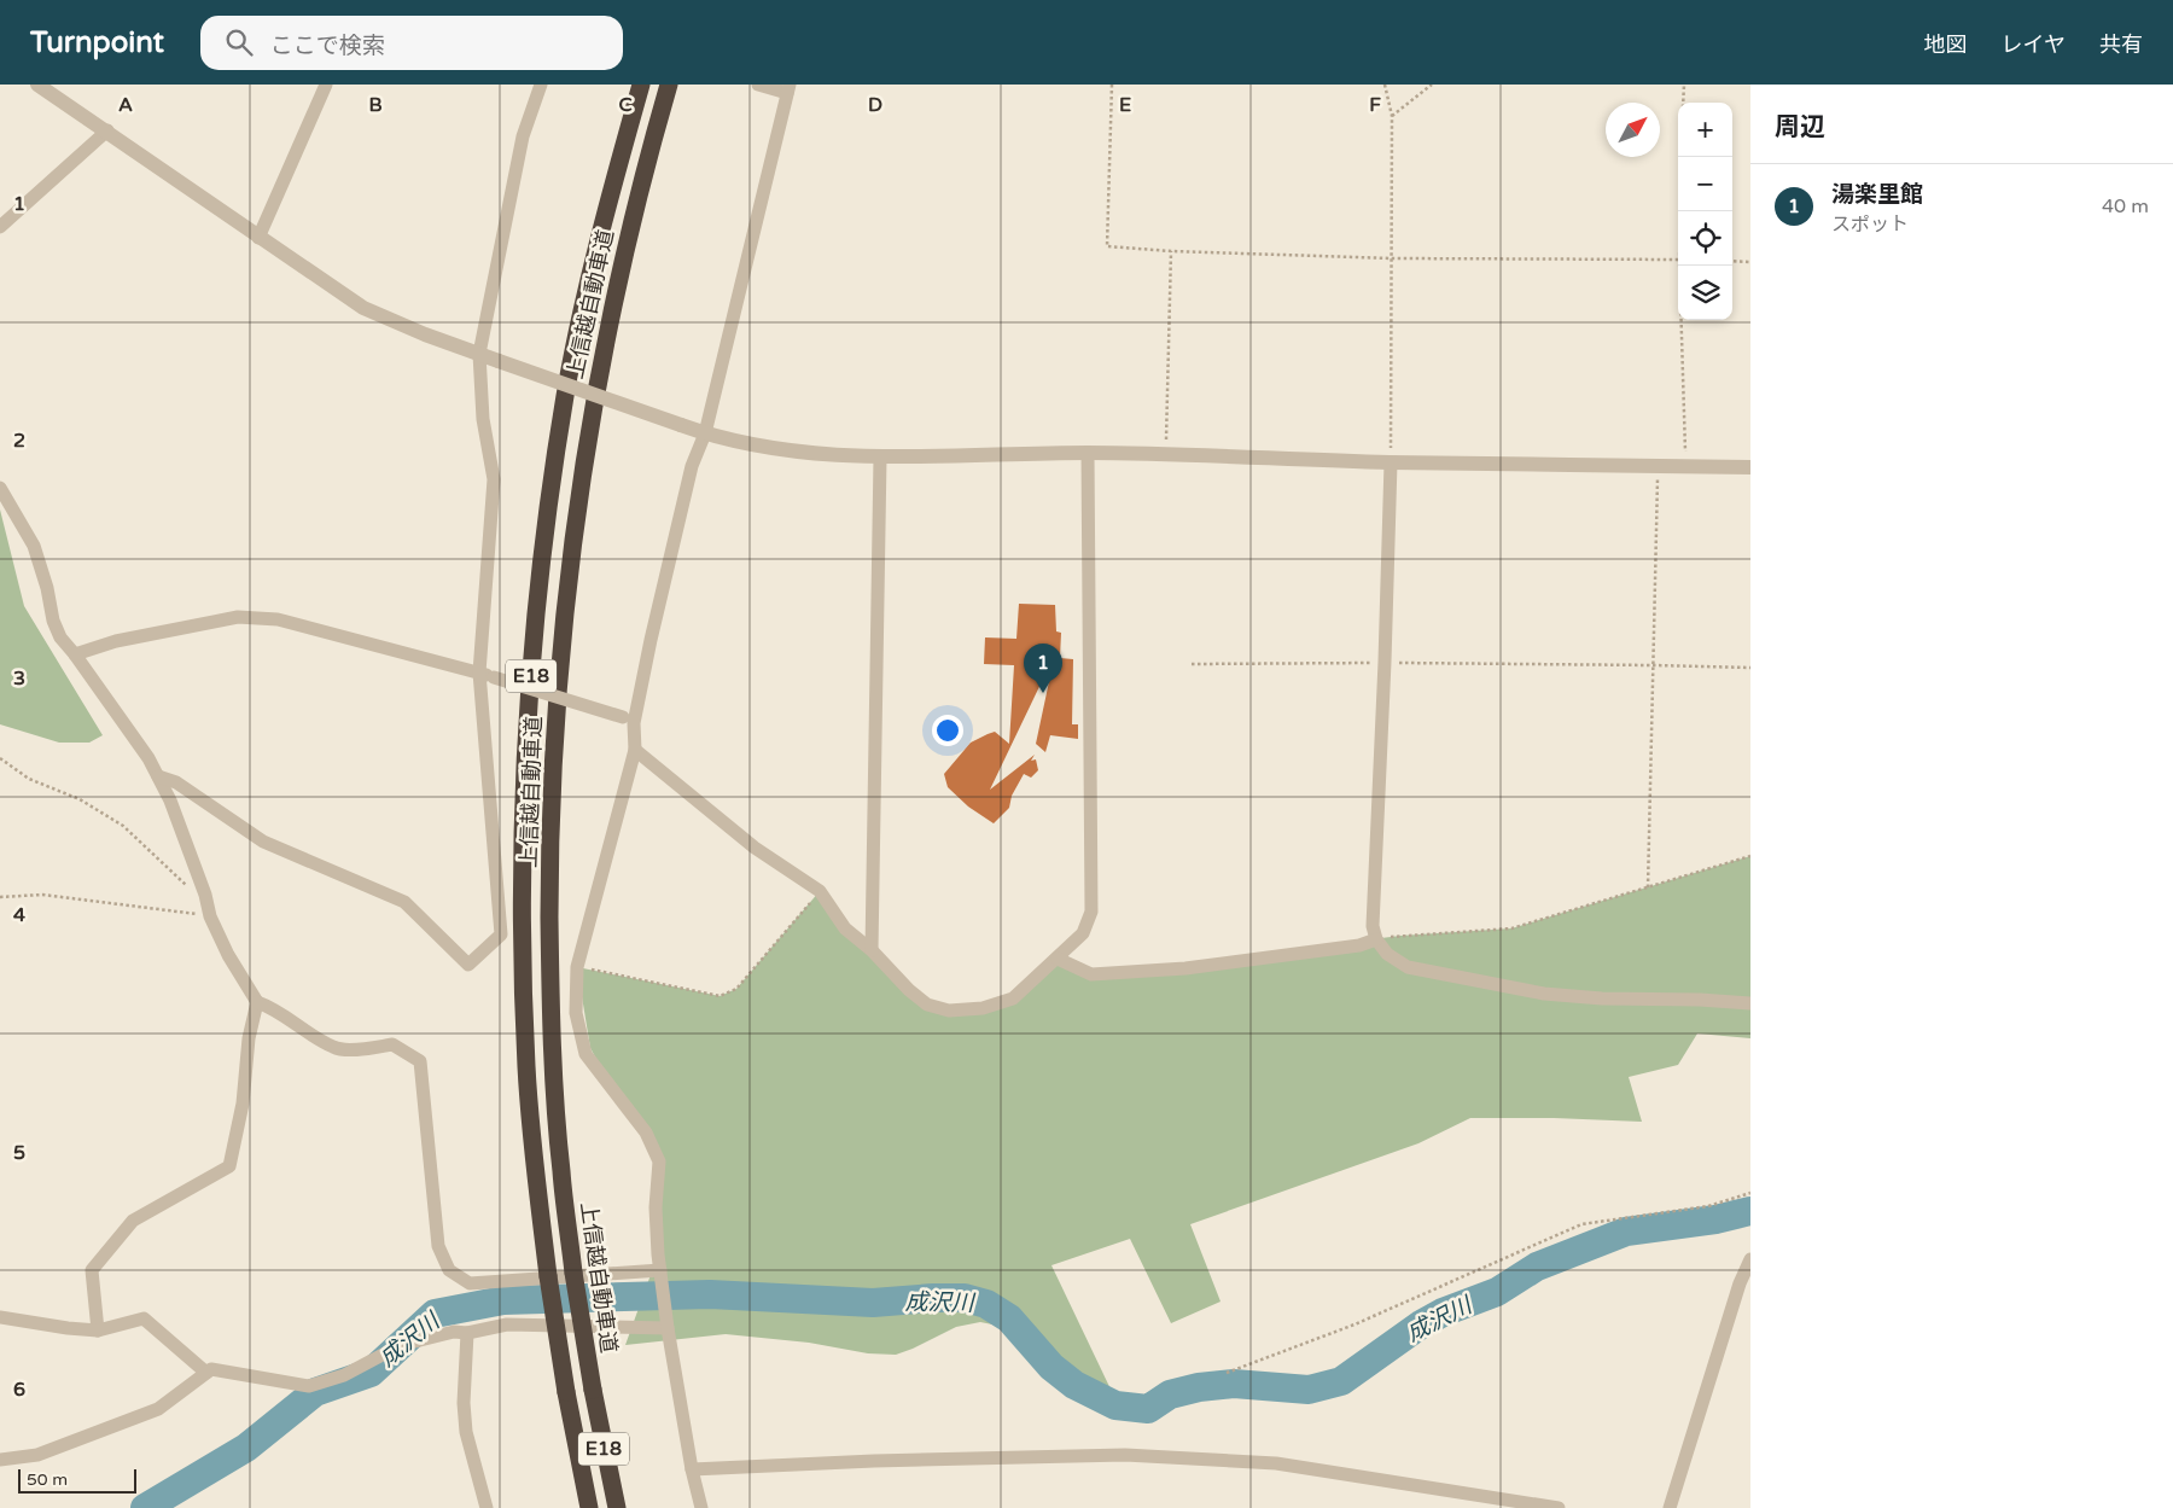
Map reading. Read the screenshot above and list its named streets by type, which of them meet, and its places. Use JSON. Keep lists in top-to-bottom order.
{
  "streets": {
    "highway": ["上信越自動車道", "E18"]
  },
  "water": ["成沢川"],
  "scale_bar": "50 m",
  "north": "top right",
  "page": {
    "header": "Turnpoint",
    "search": "ここで検索",
    "nav": ["地図", "レイヤ", "共有"],
    "heading": "周辺",
    "map_buttons": ["+", "−"],
    "list": [
      {
        "mark": "1",
        "name": "湯楽里館",
        "note": "スポット",
        "value": "40 m"
      }
    ],
    "pins": "1",
    "scale": "50 m"
  },
  "grid": {
    "columns": [
      "A",
      "B",
      "C",
      "D",
      "E",
      "F"
    ],
    "rows": [
      "1",
      "2",
      "3",
      "4",
      "5",
      "6"
    ]
  }
}
